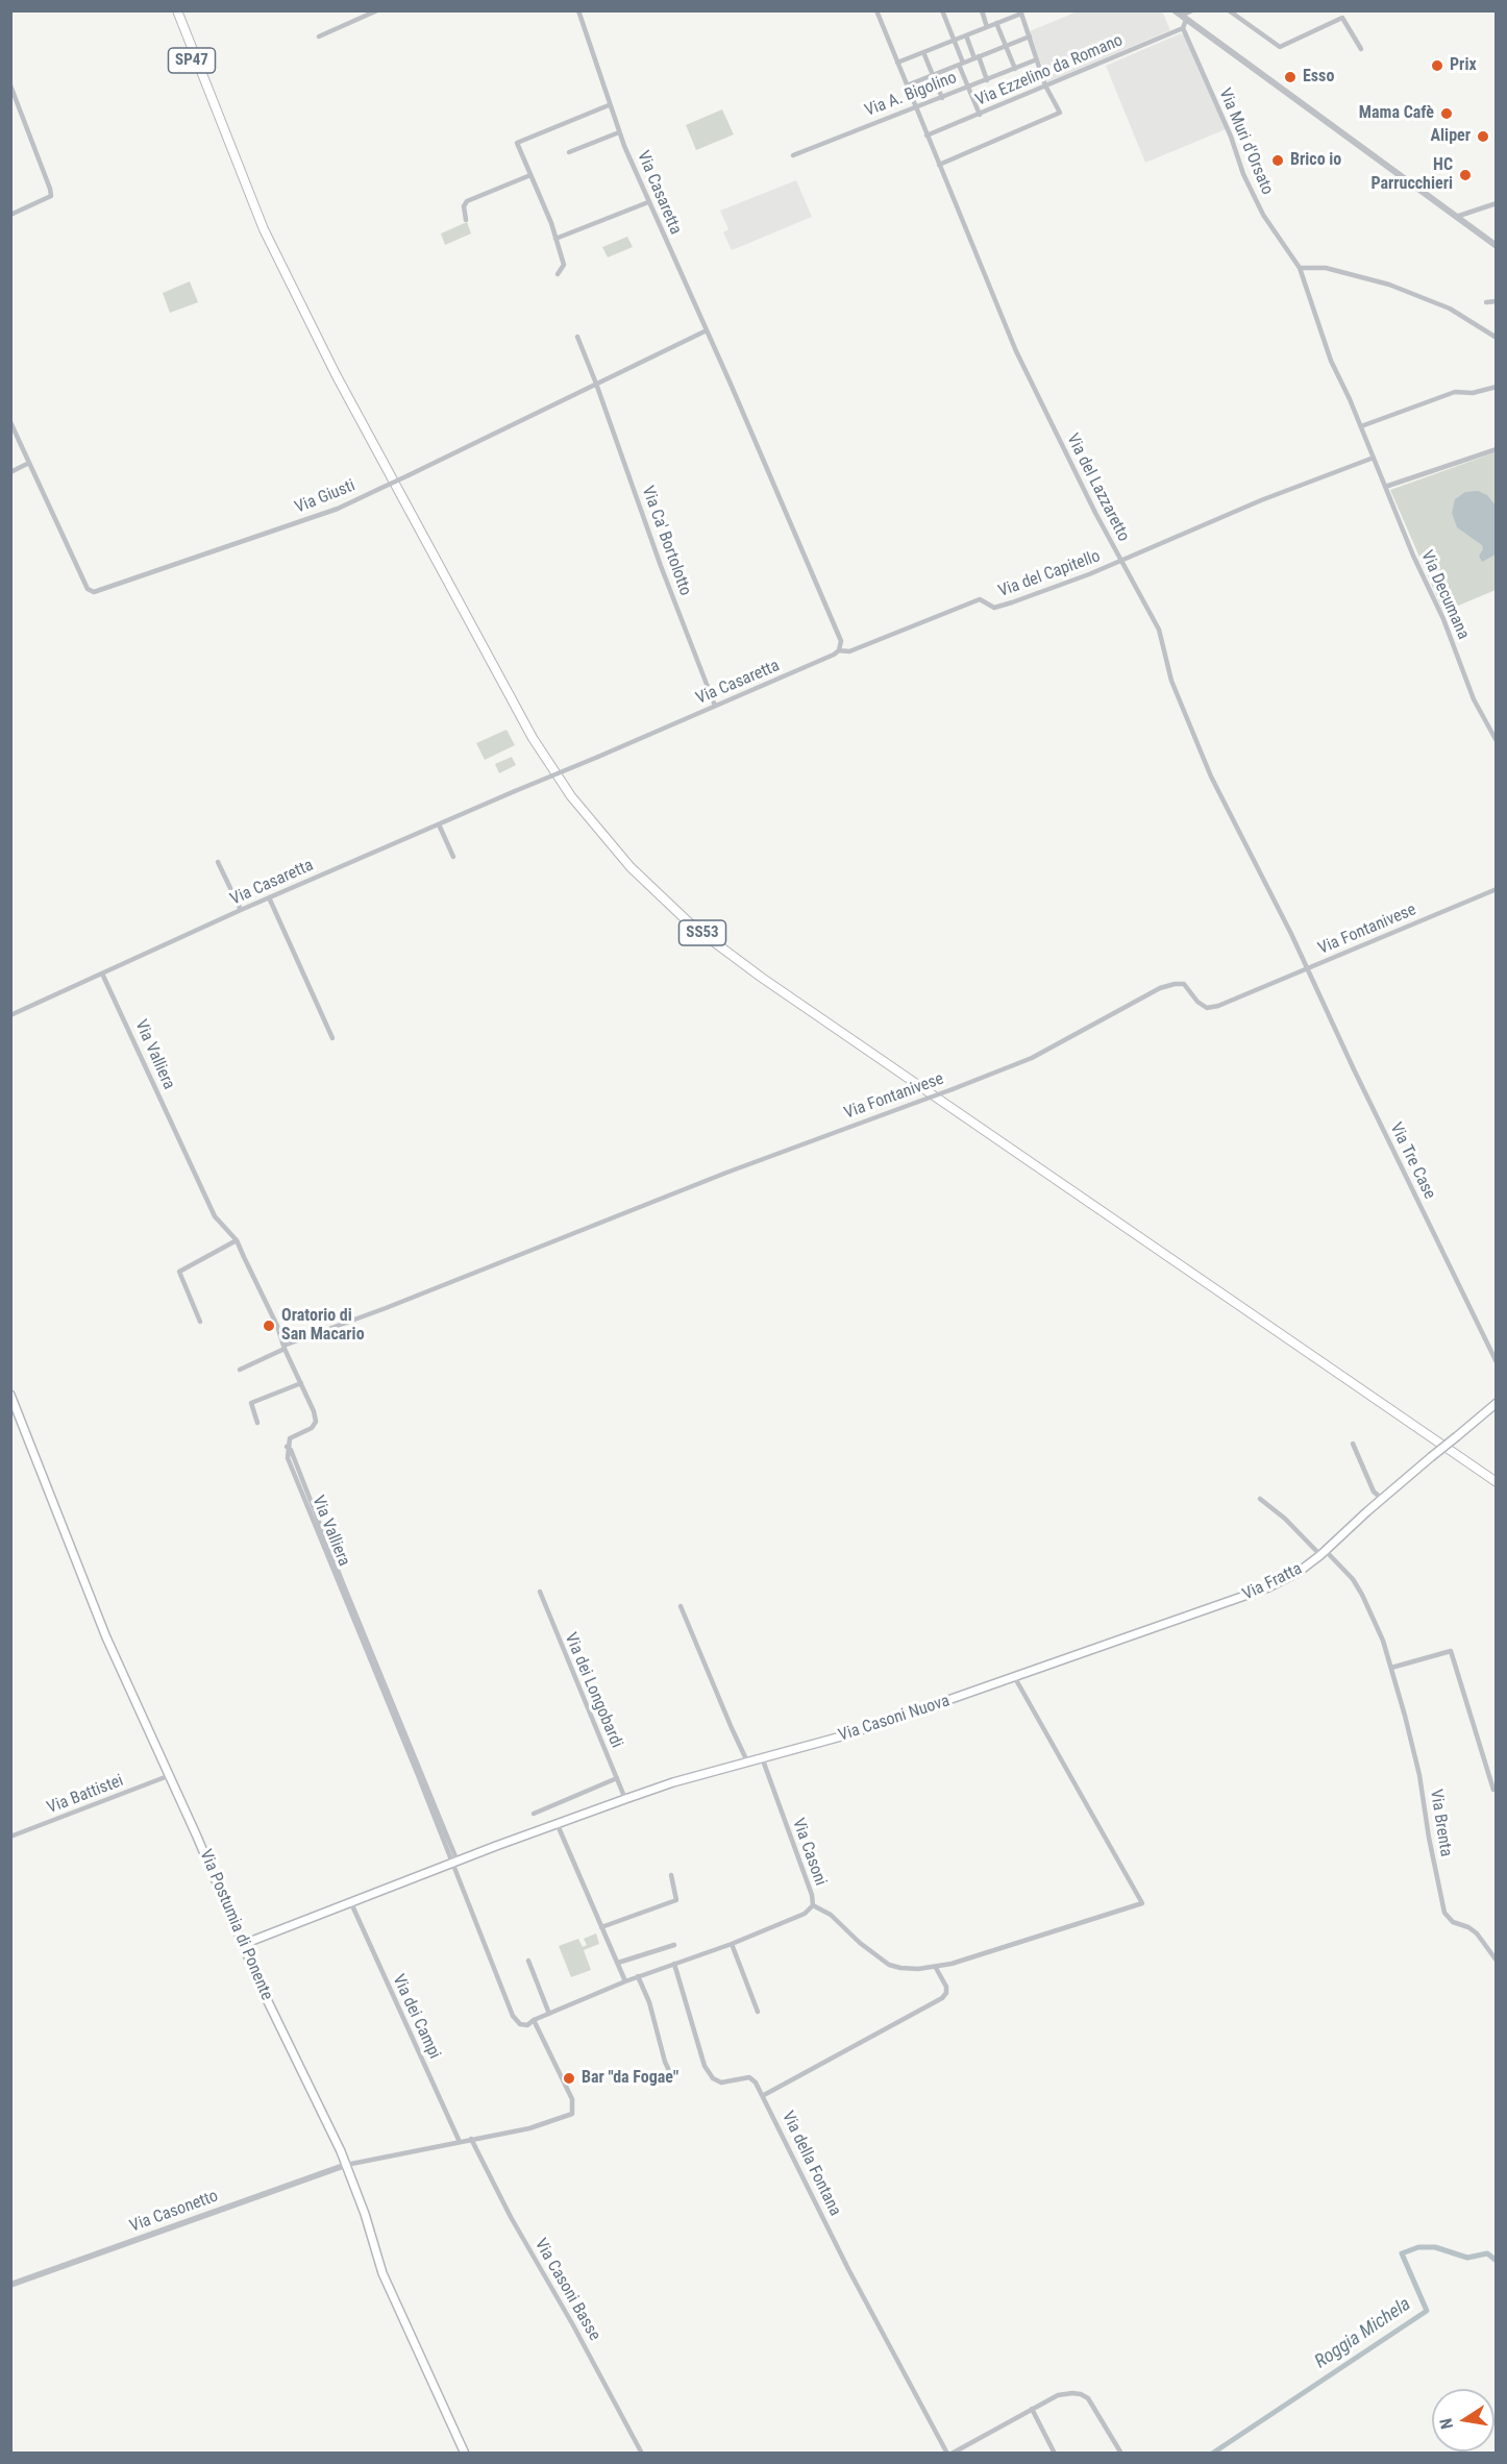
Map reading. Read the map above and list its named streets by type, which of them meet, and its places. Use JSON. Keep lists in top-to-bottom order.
{
  "streets": {
    "highway": ["SP47", "SS53"],
    "main road": ["Via Fratta", "Via Casoni Nuova", "Via Postumia di Ponente"],
    "street": [
      "Via Ezzelino da Romano",
      "Via A. Bigolino",
      "Via Muri d'Orsato",
      "Via Casaretta",
      "Via del Lazzaretto",
      "Via Giusti",
      "Via Ca' Bortolotto",
      "Via del Capitello",
      "Via Decumana",
      "Via Fontanivese",
      "Via Valliera",
      "Via Tre Case",
      "Via dei Longobardi",
      "Via Battistei",
      "Via Brenta",
      "Via Casoni",
      "Via dei Campi",
      "Via della Fontana",
      "Via Casonetto",
      "Via Casoni Basse"
    ]
  },
  "crossings": [
    ["SP47", "SS53"],
    ["Via Ezzelino da Romano", "Via Muri d'Orsato"],
    ["Via Ezzelino da Romano", "Via del Lazzaretto"],
    ["Via A. Bigolino", "Via del Lazzaretto"],
    ["Via Muri d'Orsato", "Via Decumana"],
    ["Via Casaretta", "Via Giusti"],
    ["Via Casaretta", "Via Ca' Bortolotto"],
    ["Via Casaretta", "Via del Capitello"],
    ["Via Casaretta", "Via Valliera"],
    ["Via del Lazzaretto", "Via del Capitello"],
    ["Via del Lazzaretto", "Via Fontanivese"],
    ["Via del Lazzaretto", "Via Tre Case"],
    ["Via Giusti", "Via Ca' Bortolotto"],
    ["Via del Capitello", "Via Decumana"],
    ["Via Fontanivese", "Via Valliera"],
    ["Via Fontanivese", "Via Tre Case"],
    ["Via Valliera", "Via Casoni Nuova"],
    ["Via Valliera", "Via Casoni"],
    ["Via Fratta", "Via Casoni Nuova"],
    ["Via Fratta", "Via Brenta"],
    ["Via dei Longobardi", "Via Casoni Nuova"],
    ["Via Casoni Nuova", "Via Casoni"],
    ["Via Casoni Nuova", "Via Postumia di Ponente"],
    ["Via Casoni Nuova", "Via dei Campi"],
    ["Via Battistei", "Via Postumia di Ponente"],
    ["Via Postumia di Ponente", "Via Casonetto"]
  ],
  "water": ["Roggia Michela"],
  "places": [
    "Prix",
    "Esso",
    "Mama Cafè",
    "Aliper",
    "Brico io",
    "HC Parrucchieri",
    "Oratorio di San Macario",
    "Bar \"da Fogae\""
  ],
  "north": "left"
}
